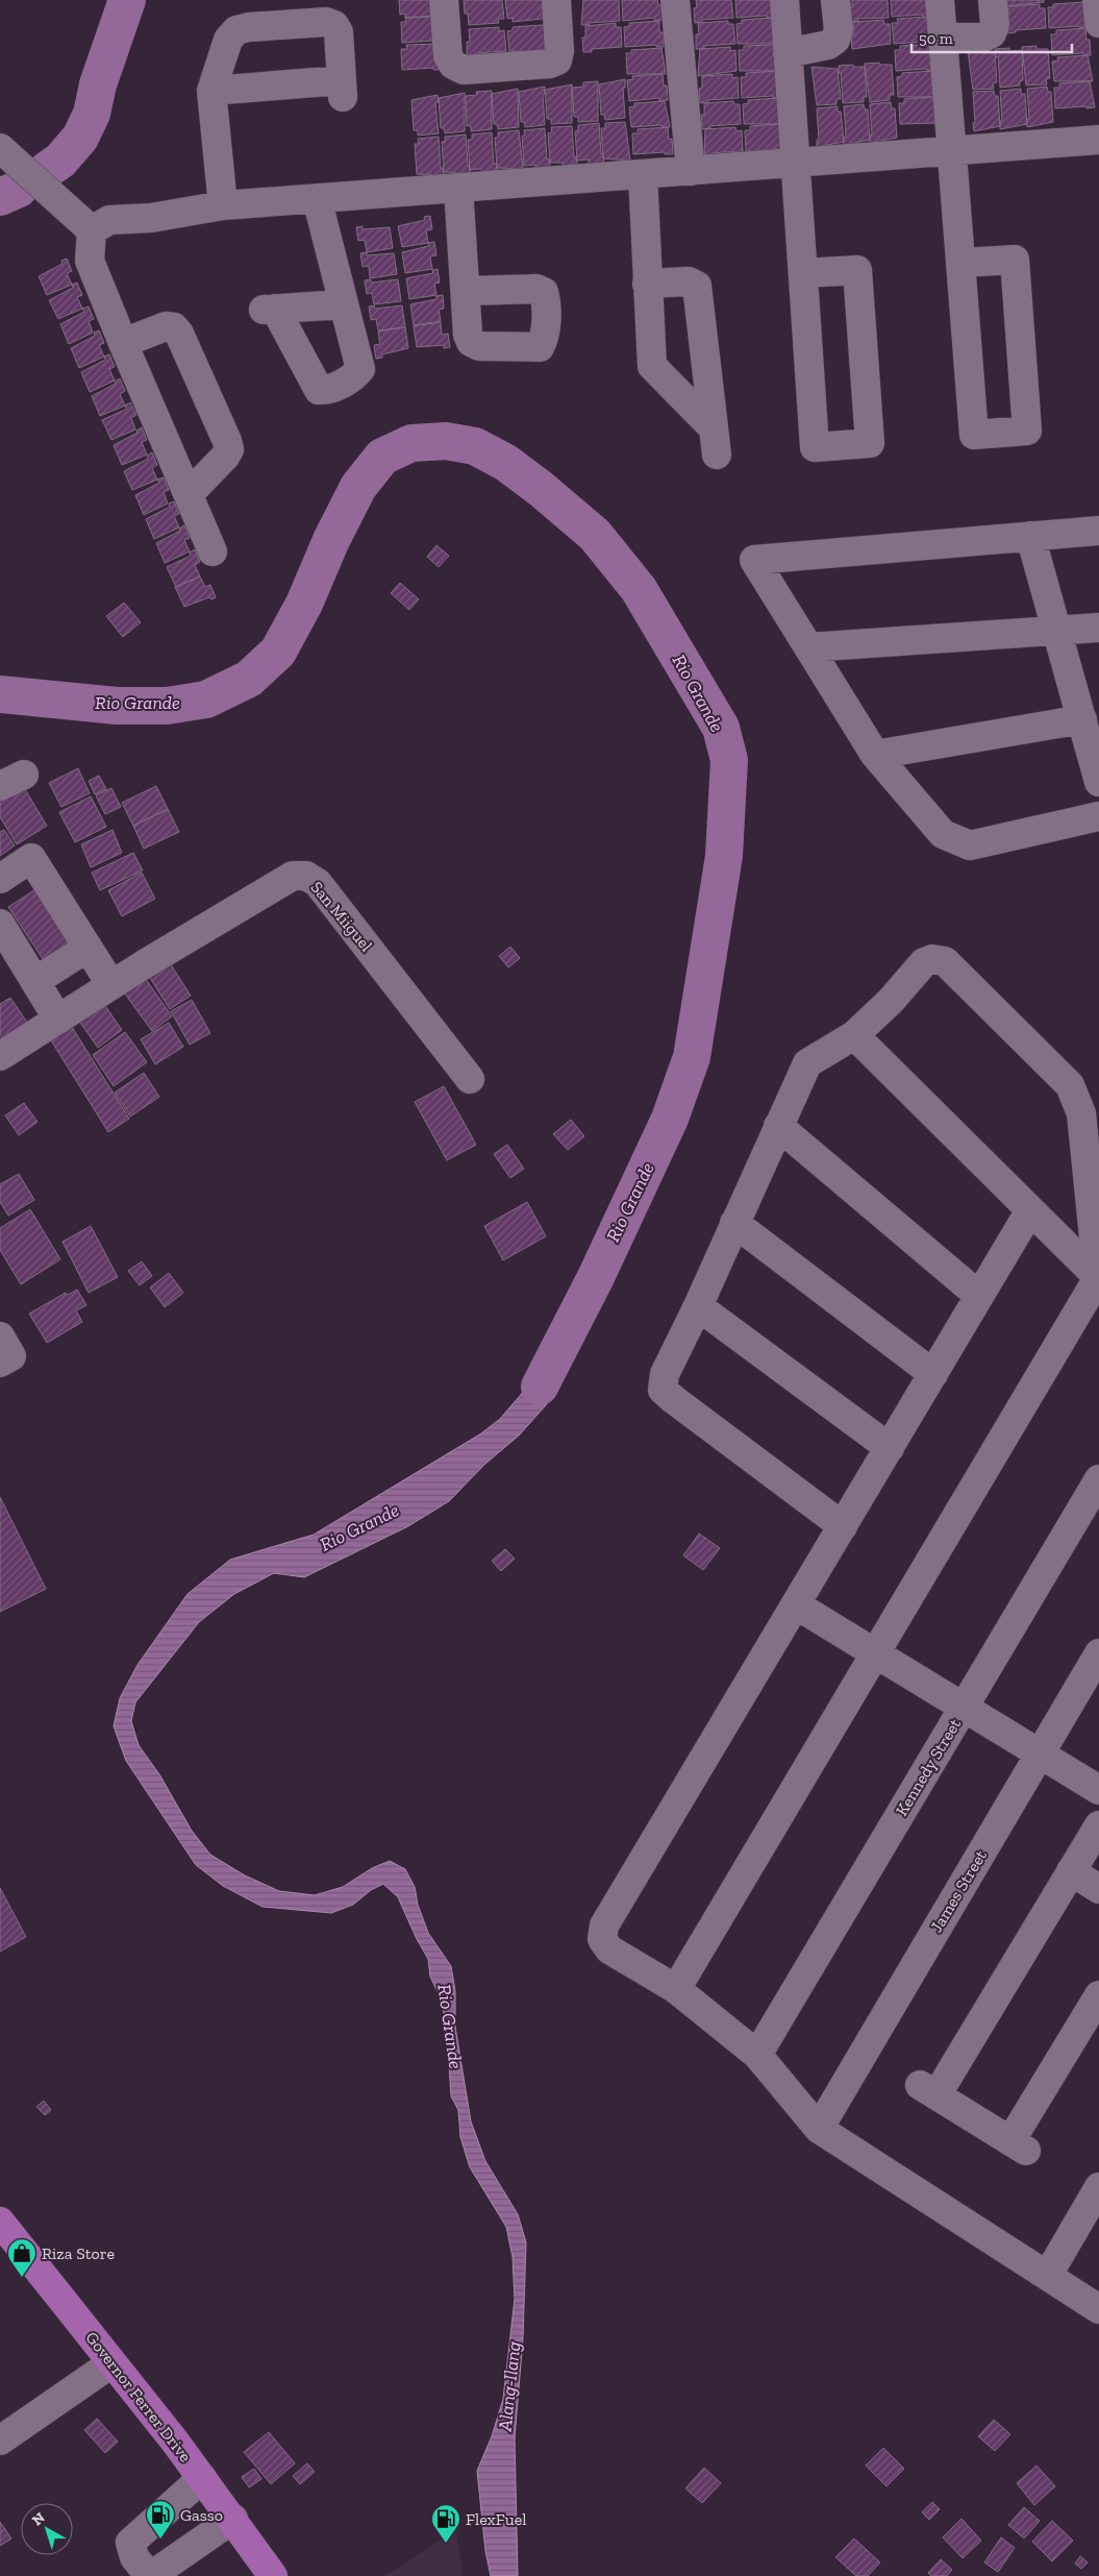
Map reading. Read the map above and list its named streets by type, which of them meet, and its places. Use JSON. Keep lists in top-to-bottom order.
{
  "streets": {
    "main road": ["Governor Ferrer Drive"],
    "street": ["San Miiguel", "Kennedy Street", "James Street"]
  },
  "water": ["Rio Grande", "Alang-Ilang"],
  "places": {
    "shop": ["Riza Store"],
    "fuel station": ["Gasso", "FlexFuel"]
  },
  "scale_bar": "50 m",
  "north": "top left"
}
